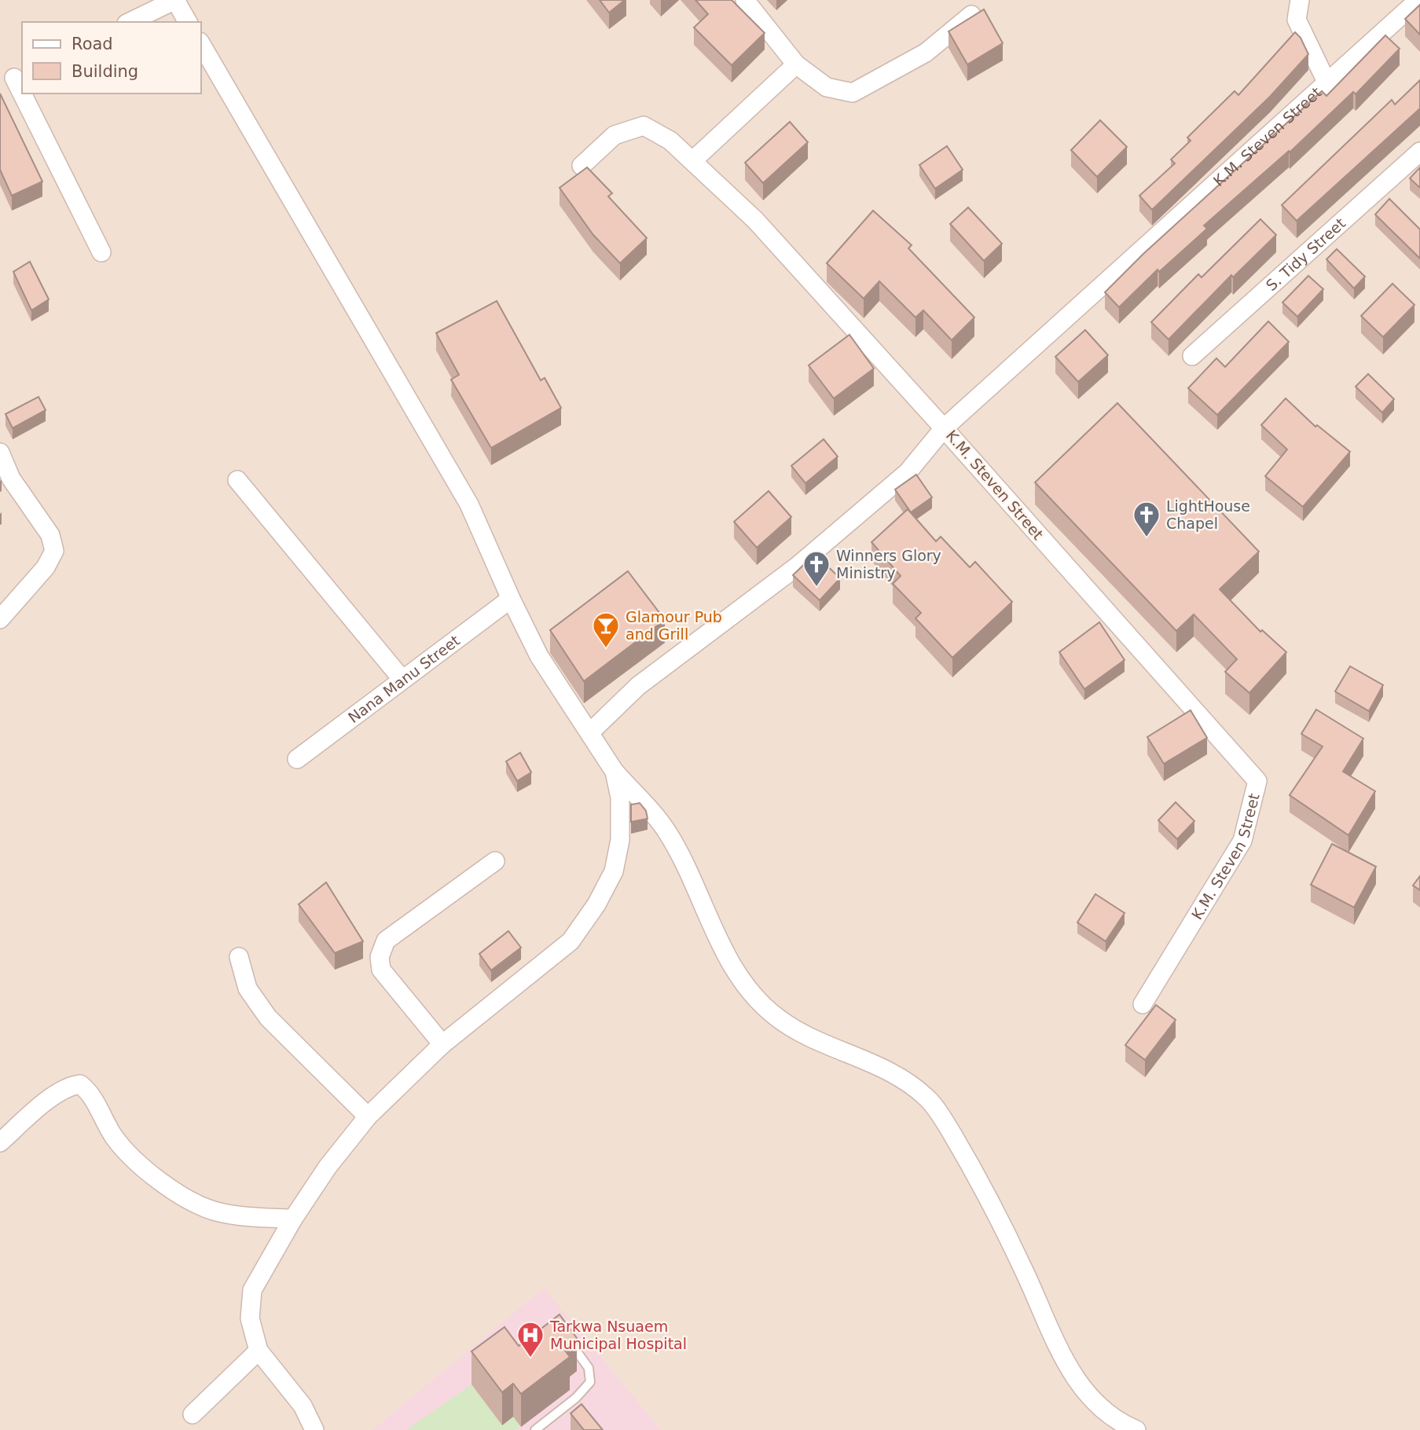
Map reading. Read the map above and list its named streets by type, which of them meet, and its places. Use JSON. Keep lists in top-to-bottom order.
{
  "streets": {
    "street": ["K.M. Steven Street", "S. Tidy Street", "Nana Manu Street"]
  },
  "places": {
    "church": ["LightHouse Chapel", "Winners Glory Ministry"],
    "bar": ["Glamour Pub and Grill"],
    "hospital": ["Tarkwa Nsuaem Municipal Hospital"]
  },
  "legend": ["Road", "Building"]
}
